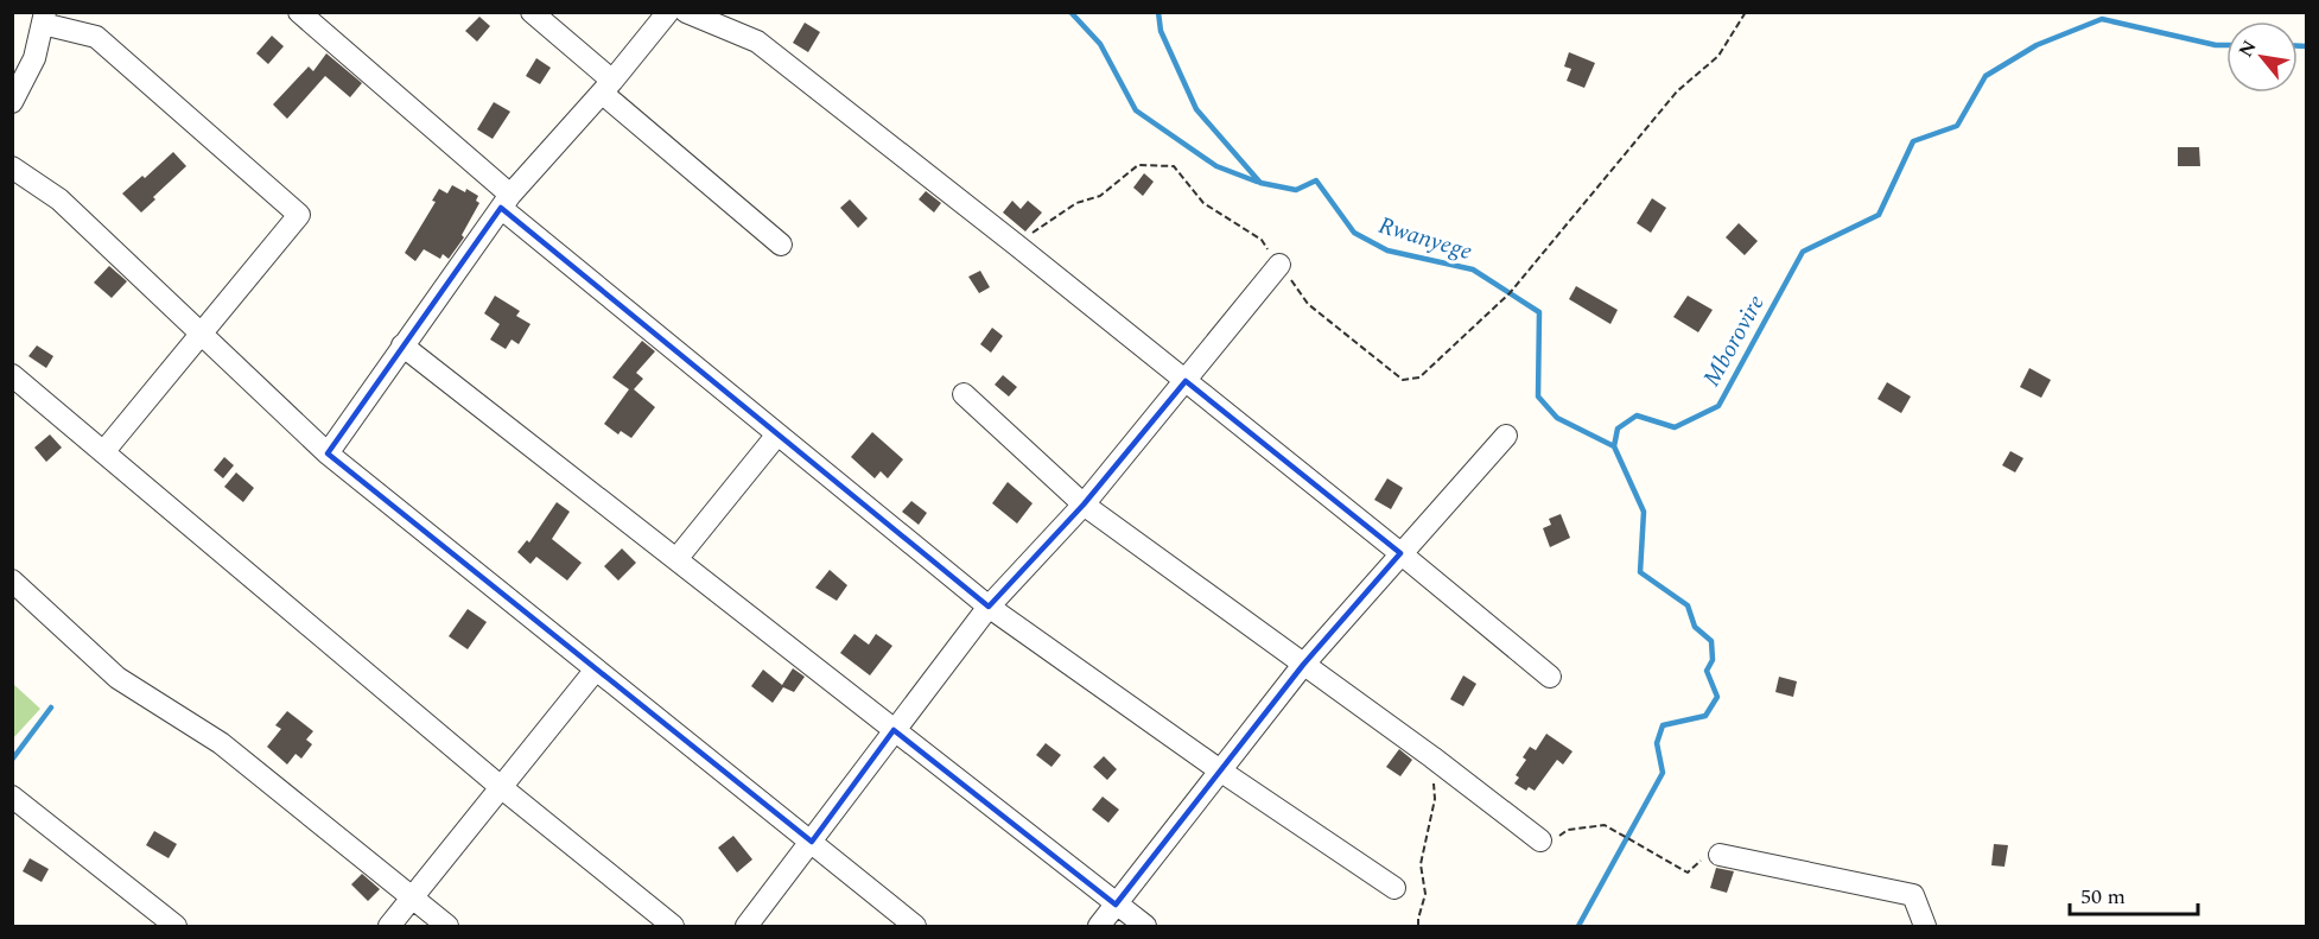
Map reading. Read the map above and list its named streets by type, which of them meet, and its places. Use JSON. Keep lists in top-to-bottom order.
{
  "water": ["Rwanyege", "Mborovire"],
  "scale_bar": "50 m",
  "north": "top left"
}
